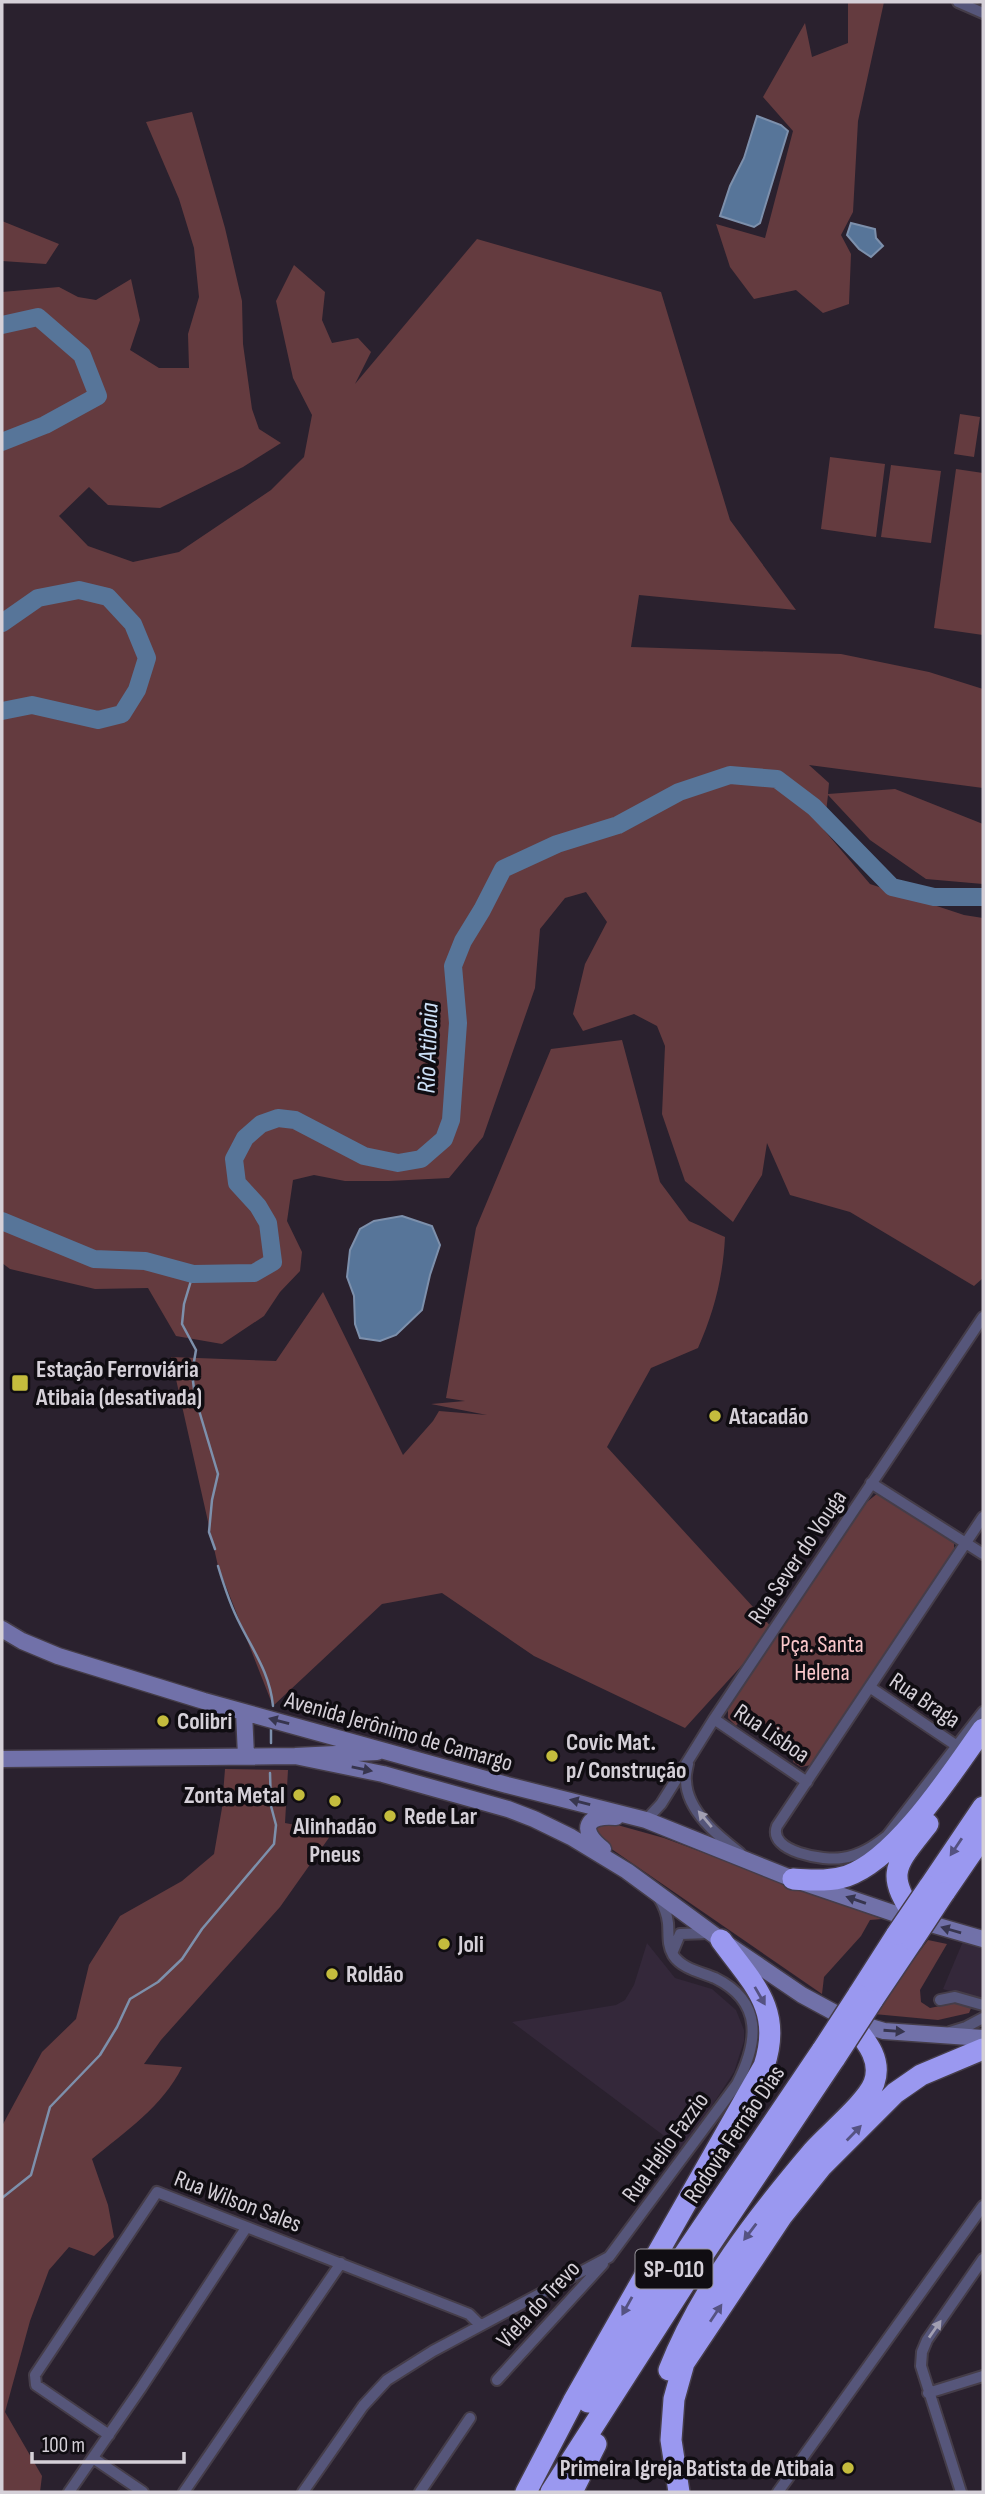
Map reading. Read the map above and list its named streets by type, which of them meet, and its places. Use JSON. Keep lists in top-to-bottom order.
{
  "streets": {
    "highway": ["Rodovia Fernão Dias", "SP-010"],
    "main road": ["Avenida Jerônimo de Camargo"],
    "street": [
      "Rua Sever do Vouga",
      "Rua Braga",
      "Rua Lisboa",
      "Rua Helio Fazzio",
      "Rua Wilson Sales",
      "Viela do Trevo"
    ]
  },
  "crossings": [
    ["Rua Sever do Vouga", "Avenida Jerônimo de Camargo"],
    ["Rua Sever do Vouga", "Rua Lisboa"],
    ["Avenida Jerônimo de Camargo", "Rodovia Fernão Dias"],
    ["Rua Helio Fazzio", "Rua Wilson Sales"],
    ["Rua Helio Fazzio", "Viela do Trevo"]
  ],
  "water": ["Rio Atibaia"],
  "parks": ["Pça. Santa Helena"],
  "places": {
    "transit": ["Estação Ferroviária Atibaia (desativada)"],
    "other": [
      "Atacadão",
      "Colibri",
      "Covic Mat. p/ Construção",
      "Zonta Metal",
      "Alinhadão Pneus",
      "Rede Lar",
      "Joli",
      "Roldão",
      "Primeira Igreja Batista de Atibaia"
    ]
  },
  "scale_bar": "100 m"
}
